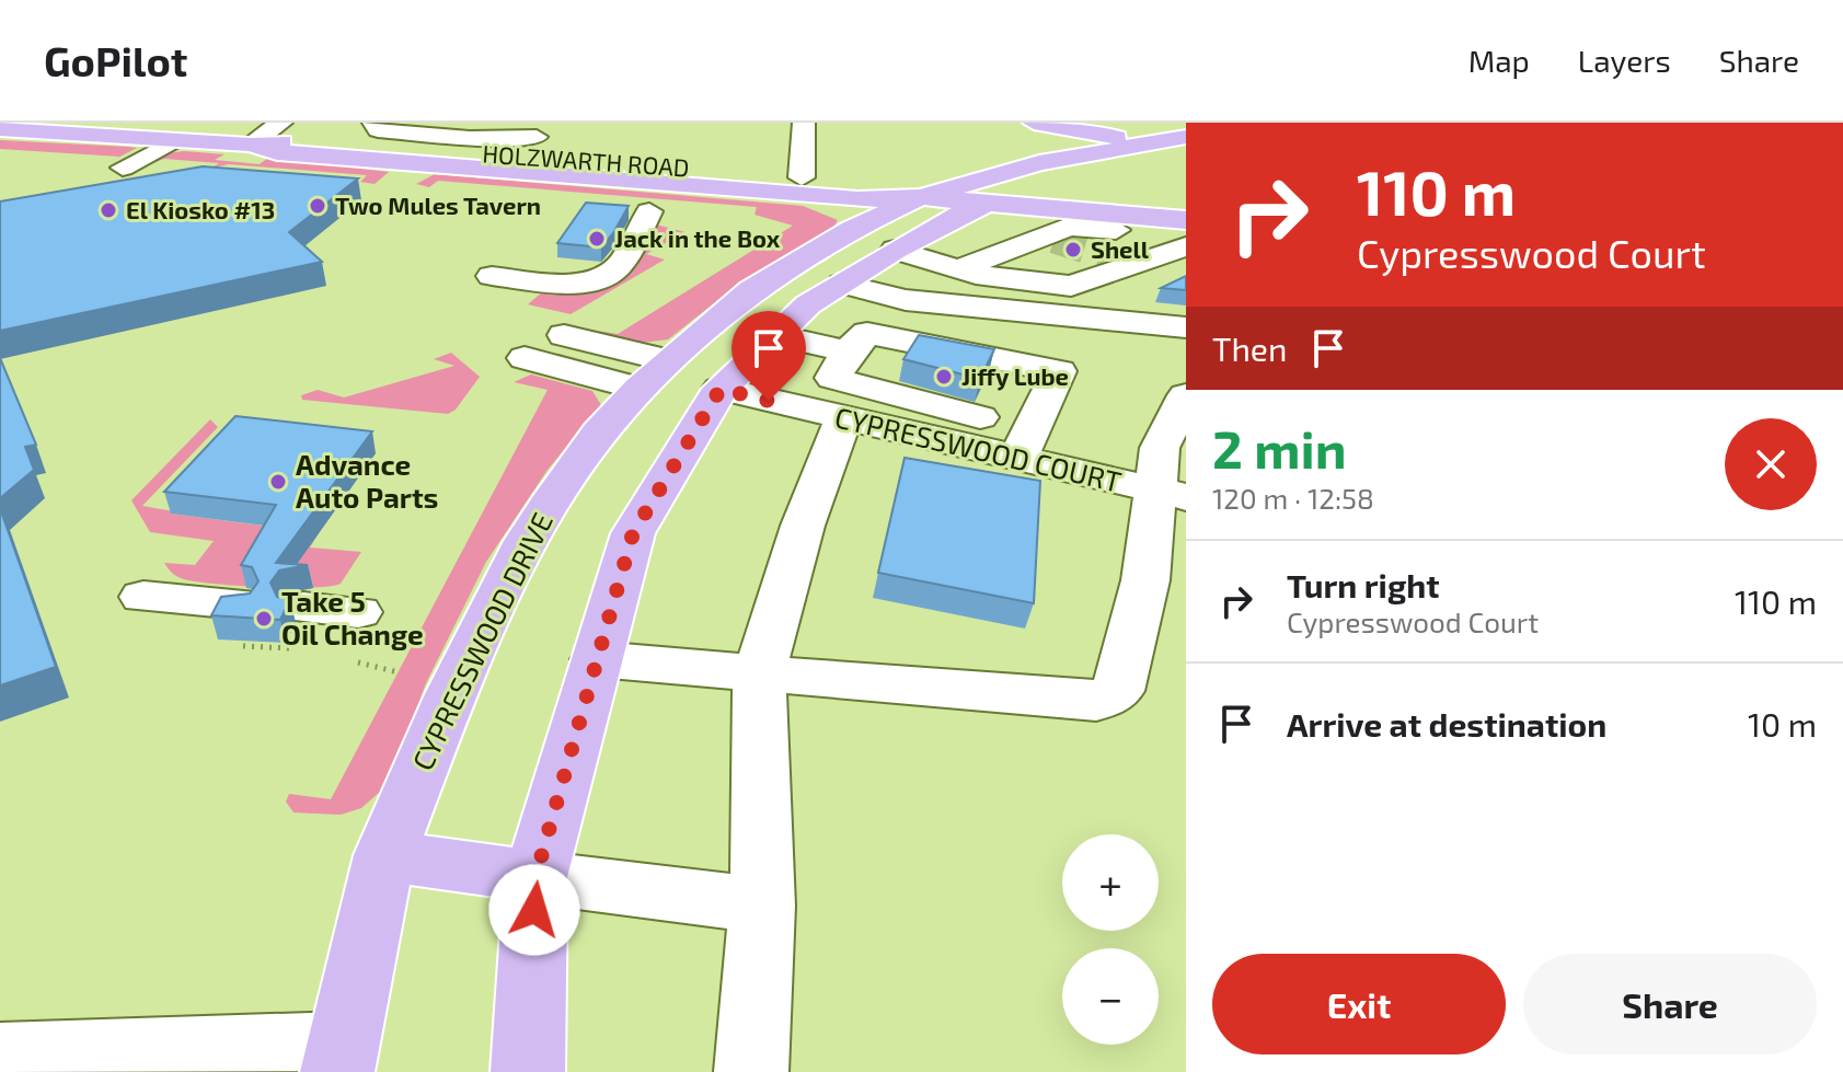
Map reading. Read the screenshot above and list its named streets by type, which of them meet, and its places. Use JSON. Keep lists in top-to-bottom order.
{
  "streets": {
    "main road": ["HOLZWARTH ROAD", "CYPRESSWOOD DRIVE"],
    "lane": ["CYPRESSWOOD COURT"]
  },
  "crossings": [
    ["HOLZWARTH ROAD", "CYPRESSWOOD DRIVE"]
  ],
  "places": [
    "Two Mules Tavern",
    "El Kiosko #13",
    "Jack in the Box",
    "Shell",
    "Jiffy Lube",
    "Advance Auto Parts",
    "Take 5 Oil Change"
  ],
  "page": {
    "header": "GoPilot",
    "nav": ["Map", "Layers", "Share"],
    "turn": ["110 m", "Cypresswood Court"],
    "then": "Then",
    "heading": ["2 min", "120 m · 12:58"],
    "list": [
      {
        "name": "Turn right",
        "note": "Cypresswood Court",
        "value": "110 m"
      },
      {
        "name": "Arrive at destination",
        "value": "10 m"
      }
    ],
    "map_buttons": ["+", "−"],
    "buttons": ["Exit", "Share"]
  }
}
